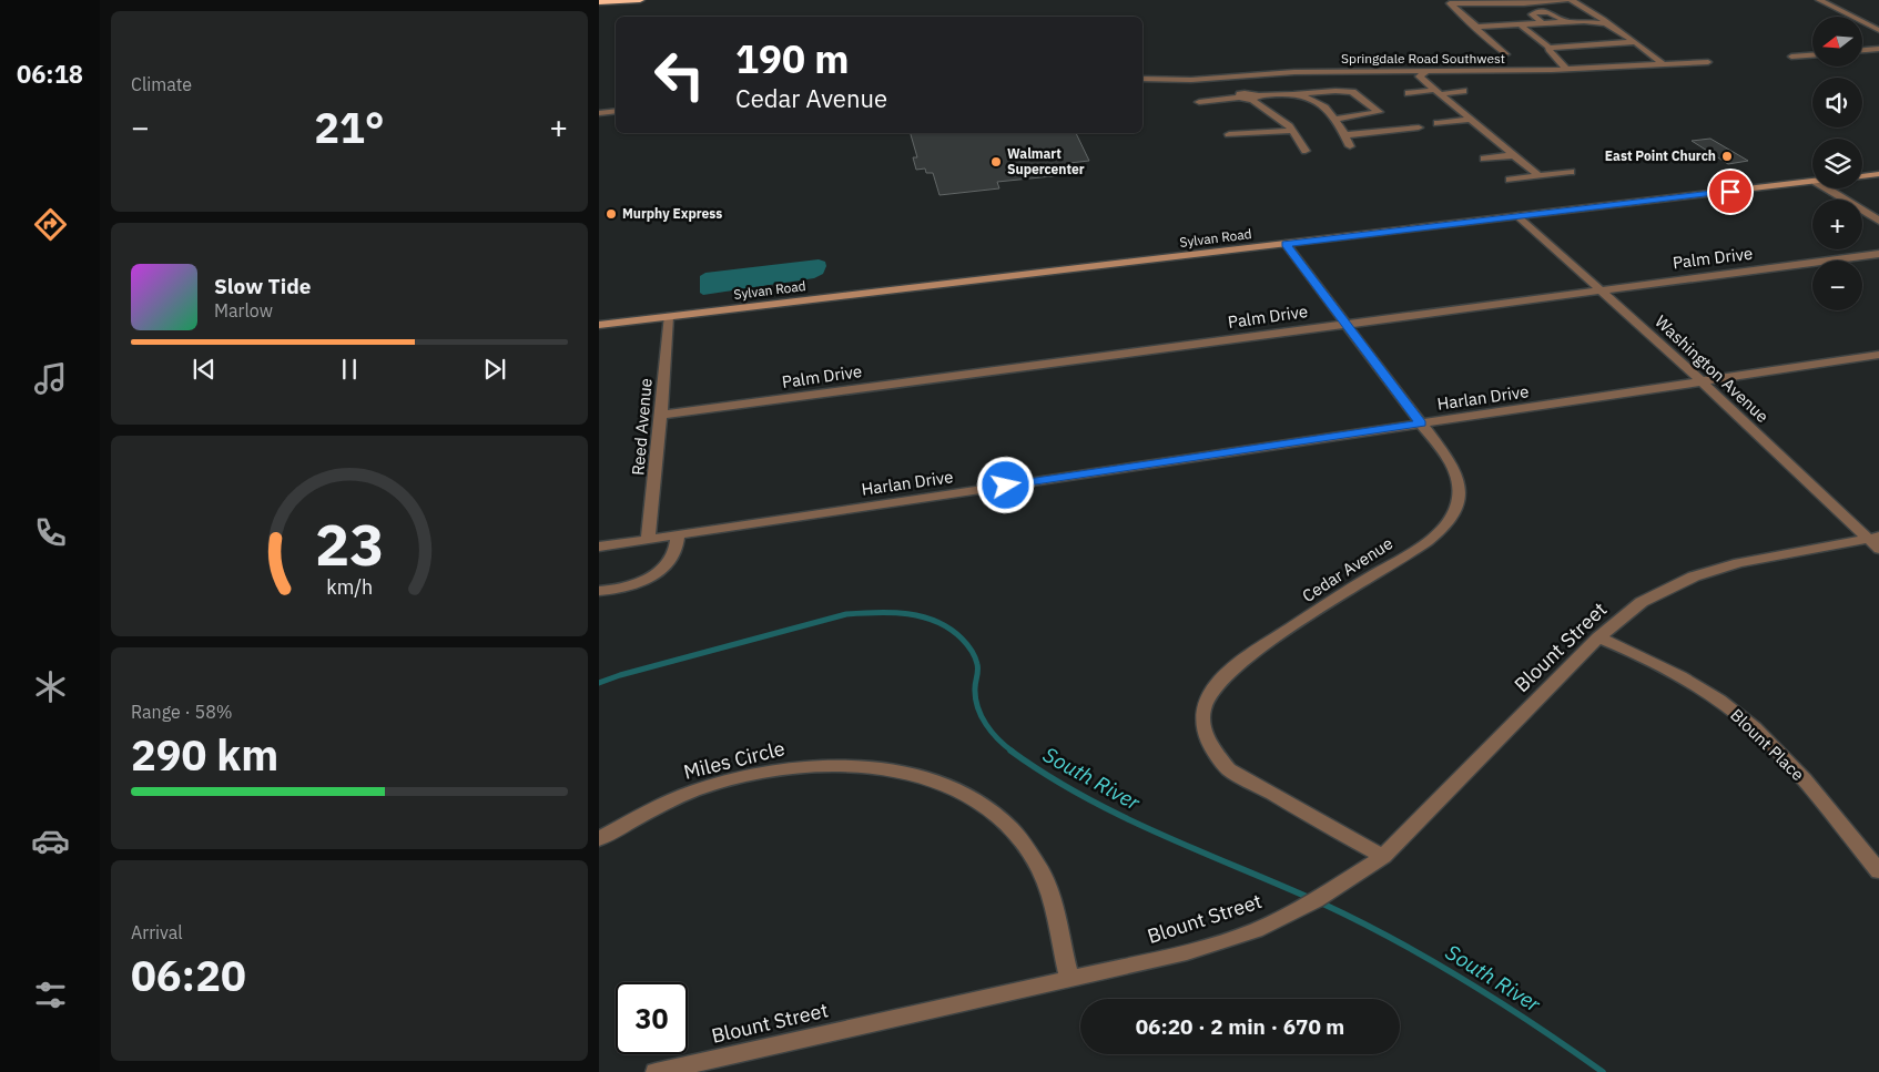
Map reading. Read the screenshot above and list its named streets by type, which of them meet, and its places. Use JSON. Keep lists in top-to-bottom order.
{
  "streets": {
    "main road": ["Sylvan Road"],
    "street": [
      "Springdale Road Southwest",
      "Palm Drive",
      "Washington Avenue",
      "Harlan Drive",
      "Reed Avenue",
      "Cedar Avenue",
      "Blount Street",
      "Blount Place",
      "Miles Circle"
    ]
  },
  "crossings": [
    ["Sylvan Road", "Washington Avenue"],
    ["Sylvan Road", "Reed Avenue"],
    ["Sylvan Road", "Cedar Avenue"],
    ["Palm Drive", "Washington Avenue"],
    ["Palm Drive", "Reed Avenue"],
    ["Palm Drive", "Cedar Avenue"],
    ["Washington Avenue", "Harlan Drive"],
    ["Washington Avenue", "Blount Street"],
    ["Harlan Drive", "Reed Avenue"],
    ["Harlan Drive", "Cedar Avenue"],
    ["Cedar Avenue", "Blount Street"],
    ["Blount Street", "Blount Place"],
    ["Blount Street", "Miles Circle"]
  ],
  "water": ["South River"],
  "places": ["East Point Church", "Walmart Supercenter", "Murphy Express"],
  "north": "left",
  "page": {
    "tabs": "06:18",
    "tile": [
      "Climate",
      ["Range · 58%", "290 km"],
      ["Arrival", "06:20"]
    ],
    "map_buttons": ["+", "−"],
    "turn": ["190 m", "Cedar Avenue"],
    "heat": ["−", "21°", "+"],
    "song": ["Slow Tide", "Marlow"],
    "limit": "30",
    "trip": "06:20 · 2 min · 670 m",
    "gauge": ["23", "km/h"]
  }
}
